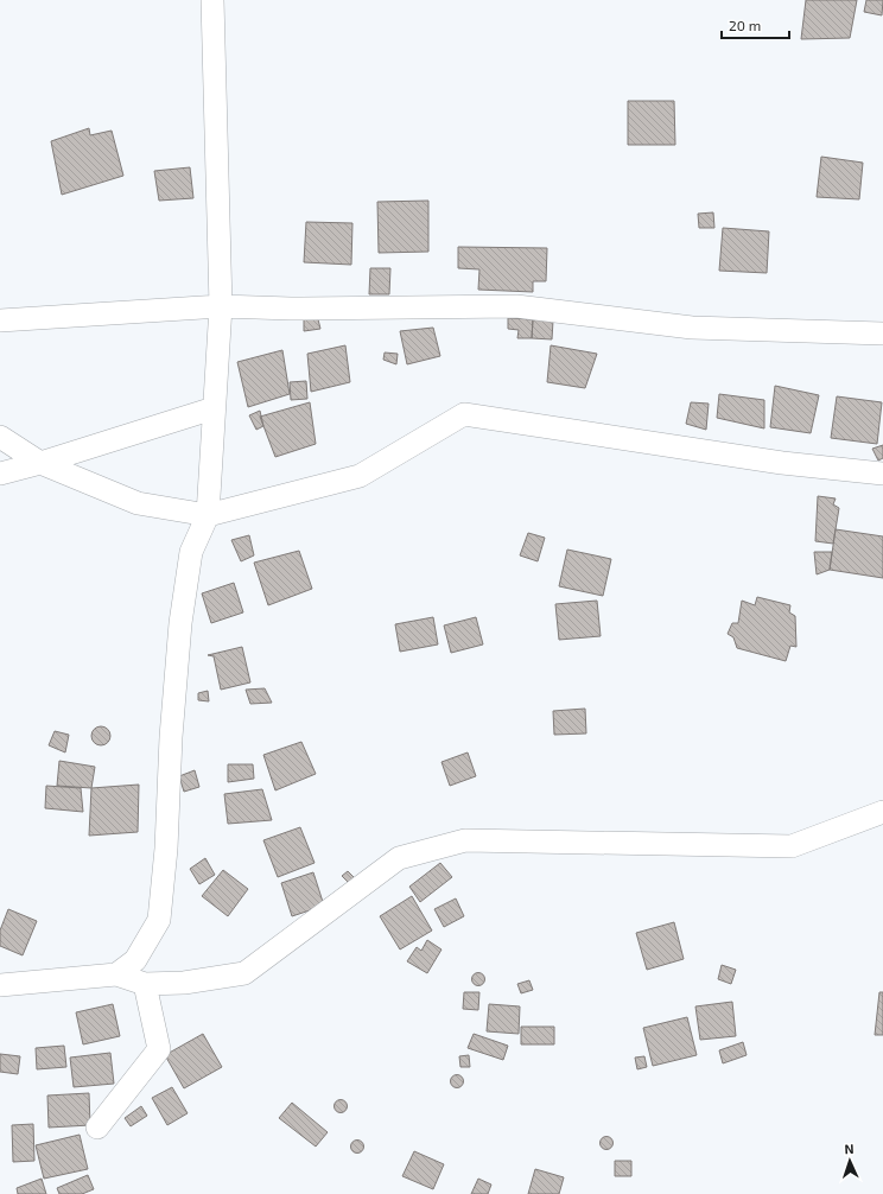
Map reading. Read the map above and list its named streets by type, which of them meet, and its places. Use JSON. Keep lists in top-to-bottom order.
{
  "scale_bar": "20 m",
  "north": "top"
}
